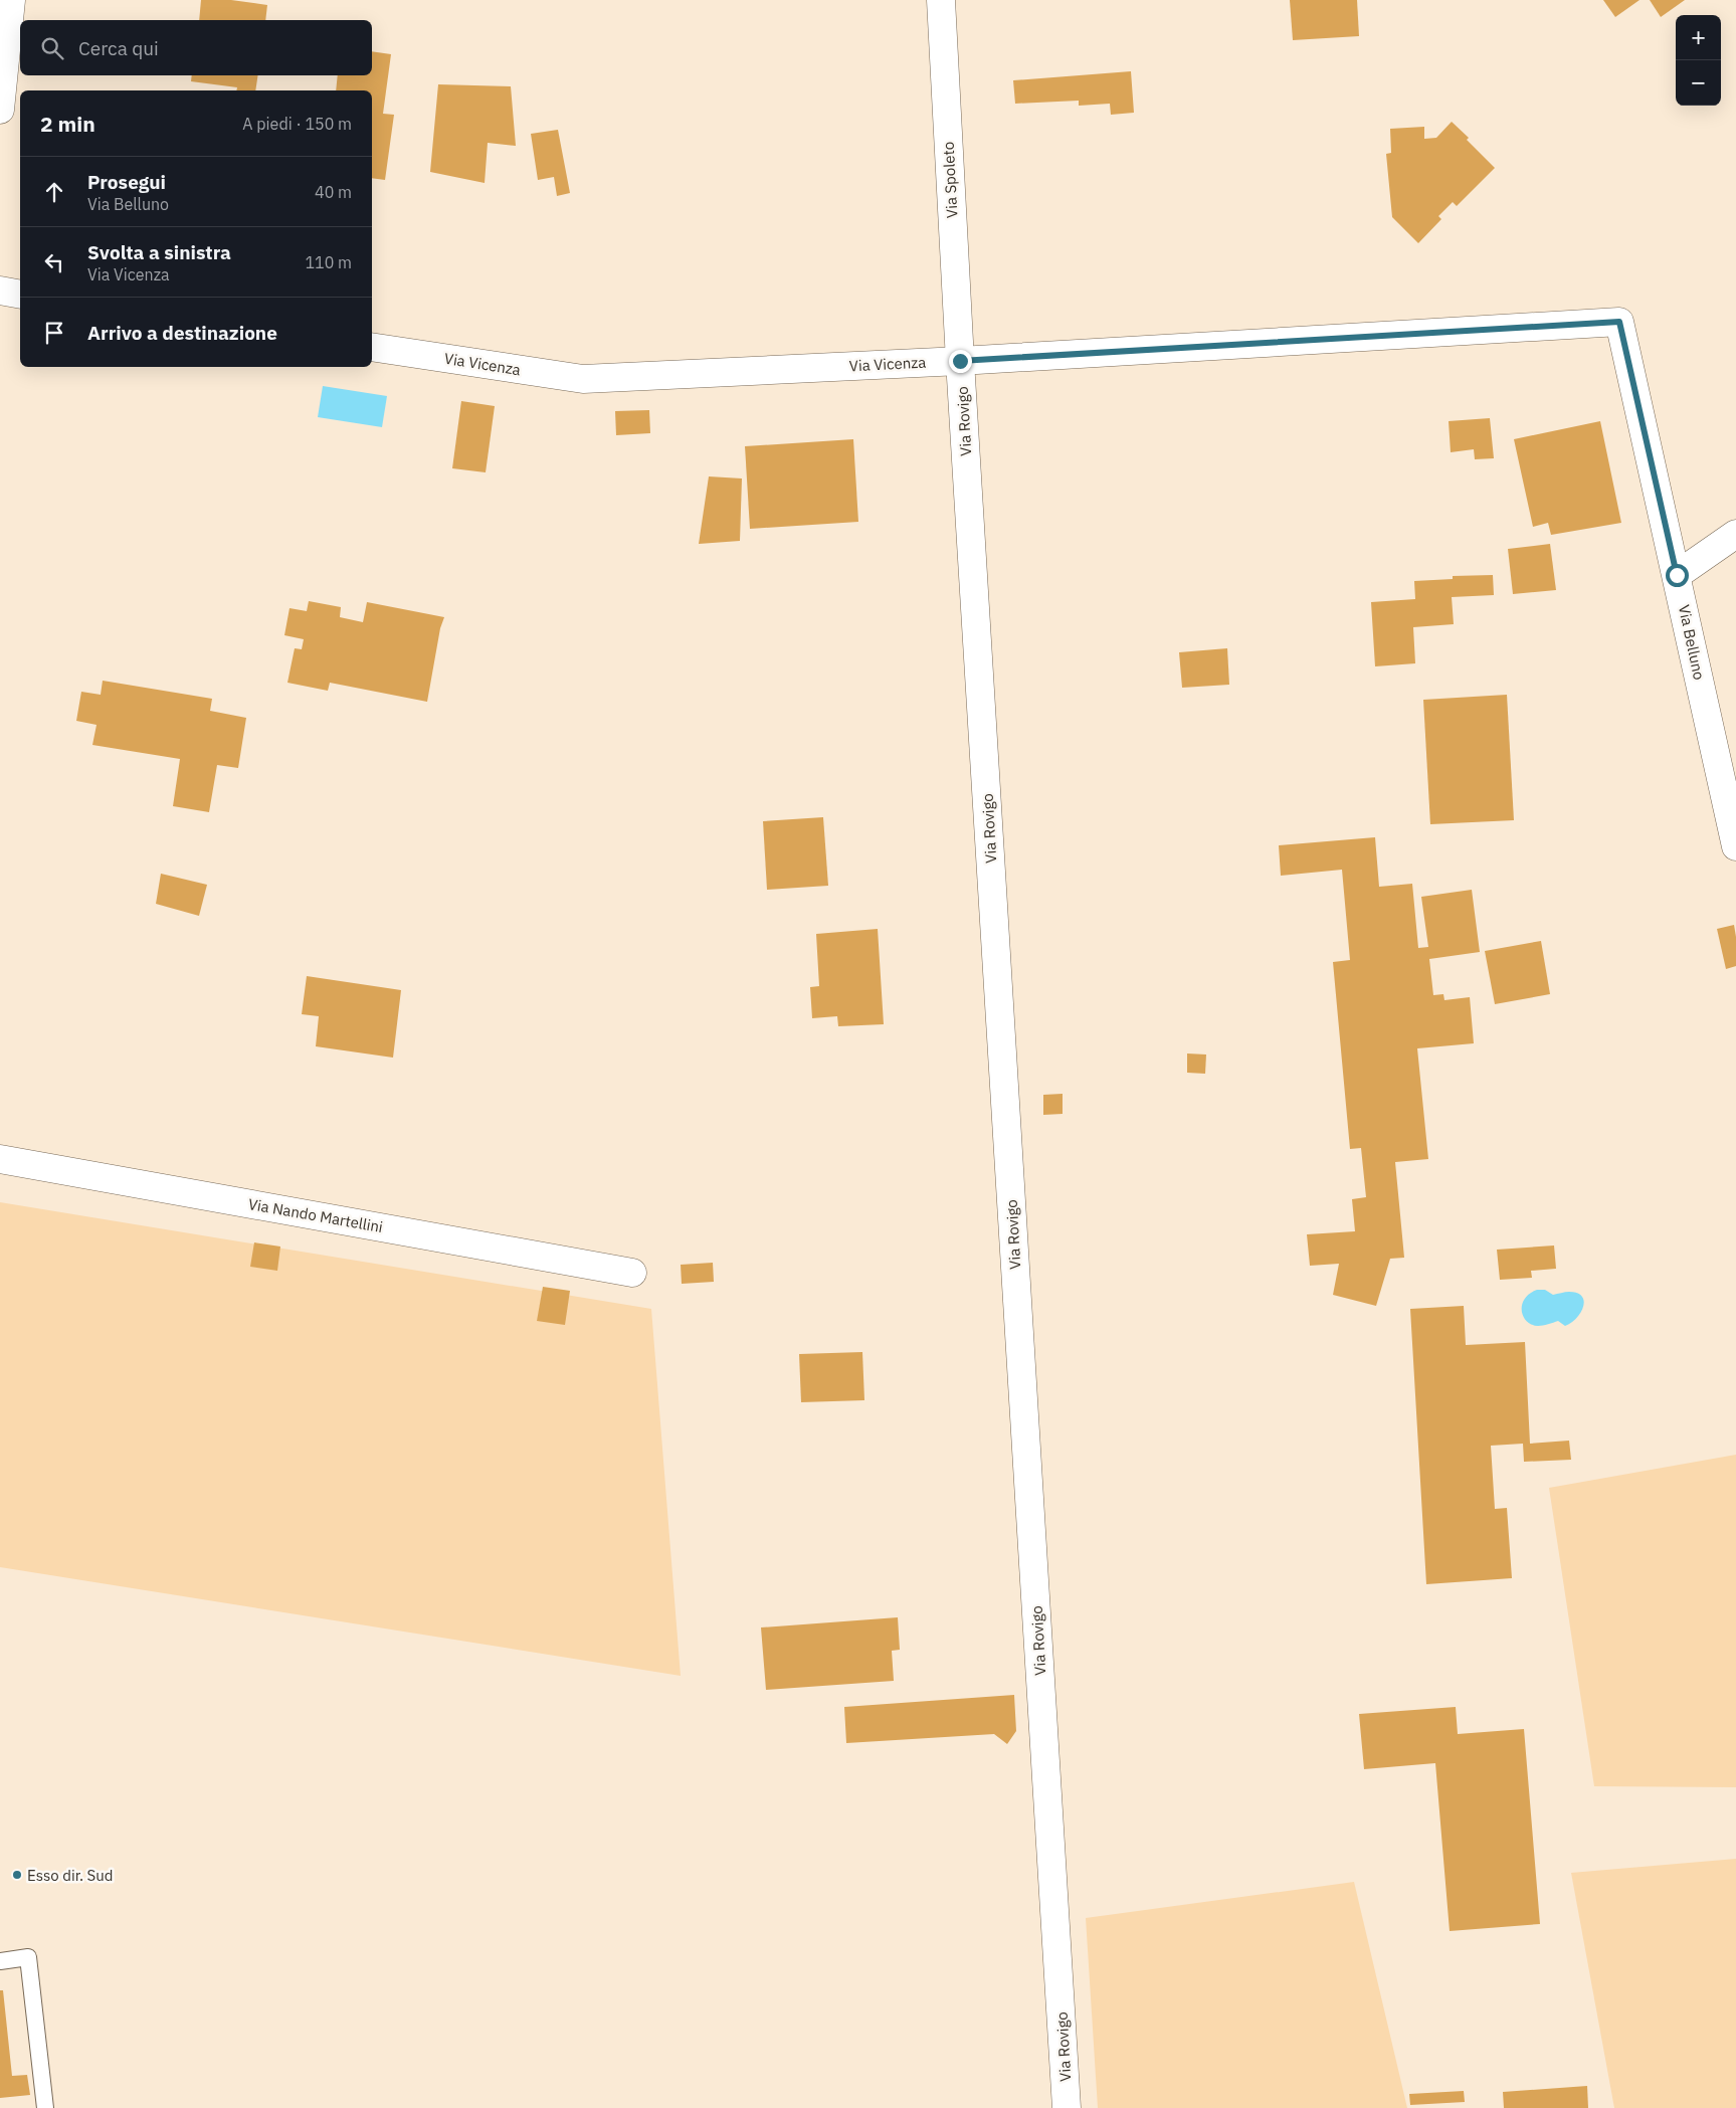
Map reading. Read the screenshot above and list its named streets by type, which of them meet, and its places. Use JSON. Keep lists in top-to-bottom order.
{
  "streets": {
    "street": [
      "Via Spoleto",
      "Via Vicenza",
      "Via Rovigo",
      "Via Belluno",
      "Via Nando Martellini"
    ]
  },
  "crossings": [
    ["Via Spoleto", "Via Vicenza"],
    ["Via Spoleto", "Via Rovigo"],
    ["Via Vicenza", "Via Rovigo"],
    ["Via Vicenza", "Via Belluno"]
  ],
  "places": ["Esso dir. Sud"],
  "page": {
    "map_buttons": ["+", "−"],
    "search": "Cerca qui",
    "heading": ["2 min", "A piedi · 150 m"],
    "list": [
      ["Prosegui", "Via Belluno", "40 m"],
      ["Svolta a sinistra", "Via Vicenza", "110 m"],
      "Arrivo a destinazione"
    ]
  }
}
